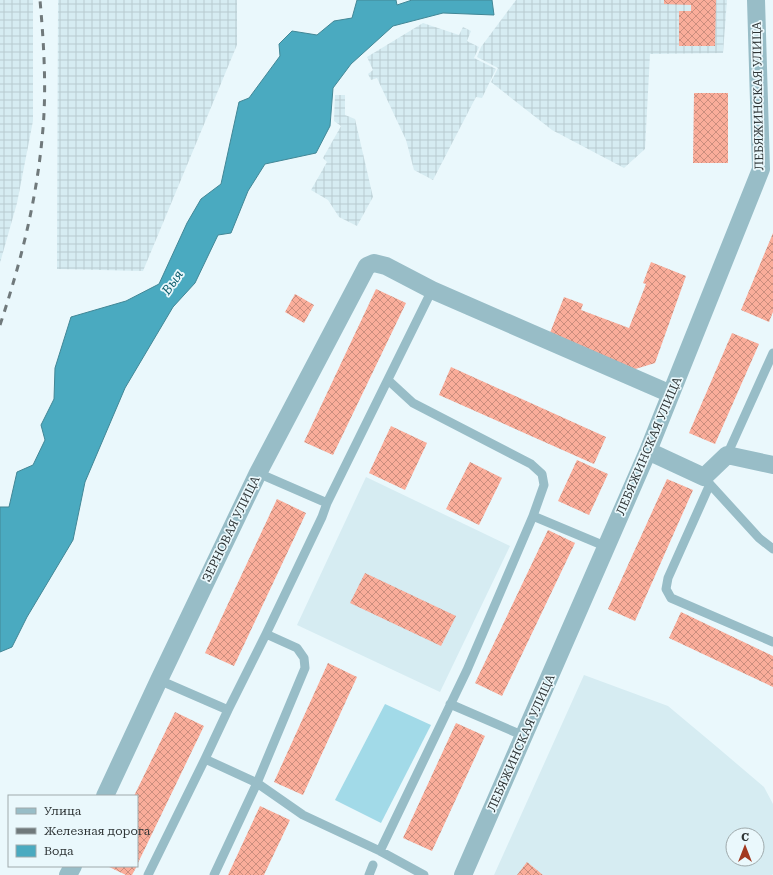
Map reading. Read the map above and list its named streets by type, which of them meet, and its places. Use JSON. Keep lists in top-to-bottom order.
{
  "streets": {
    "street": ["ЛЕБЯЖИНСКАЯ УЛИЦА", "ЗЕРНОВАЯ УЛИЦА"]
  },
  "water": ["Выя"],
  "legend": ["Улица", "Железная дорога", "Вода"],
  "north": "top"
}
